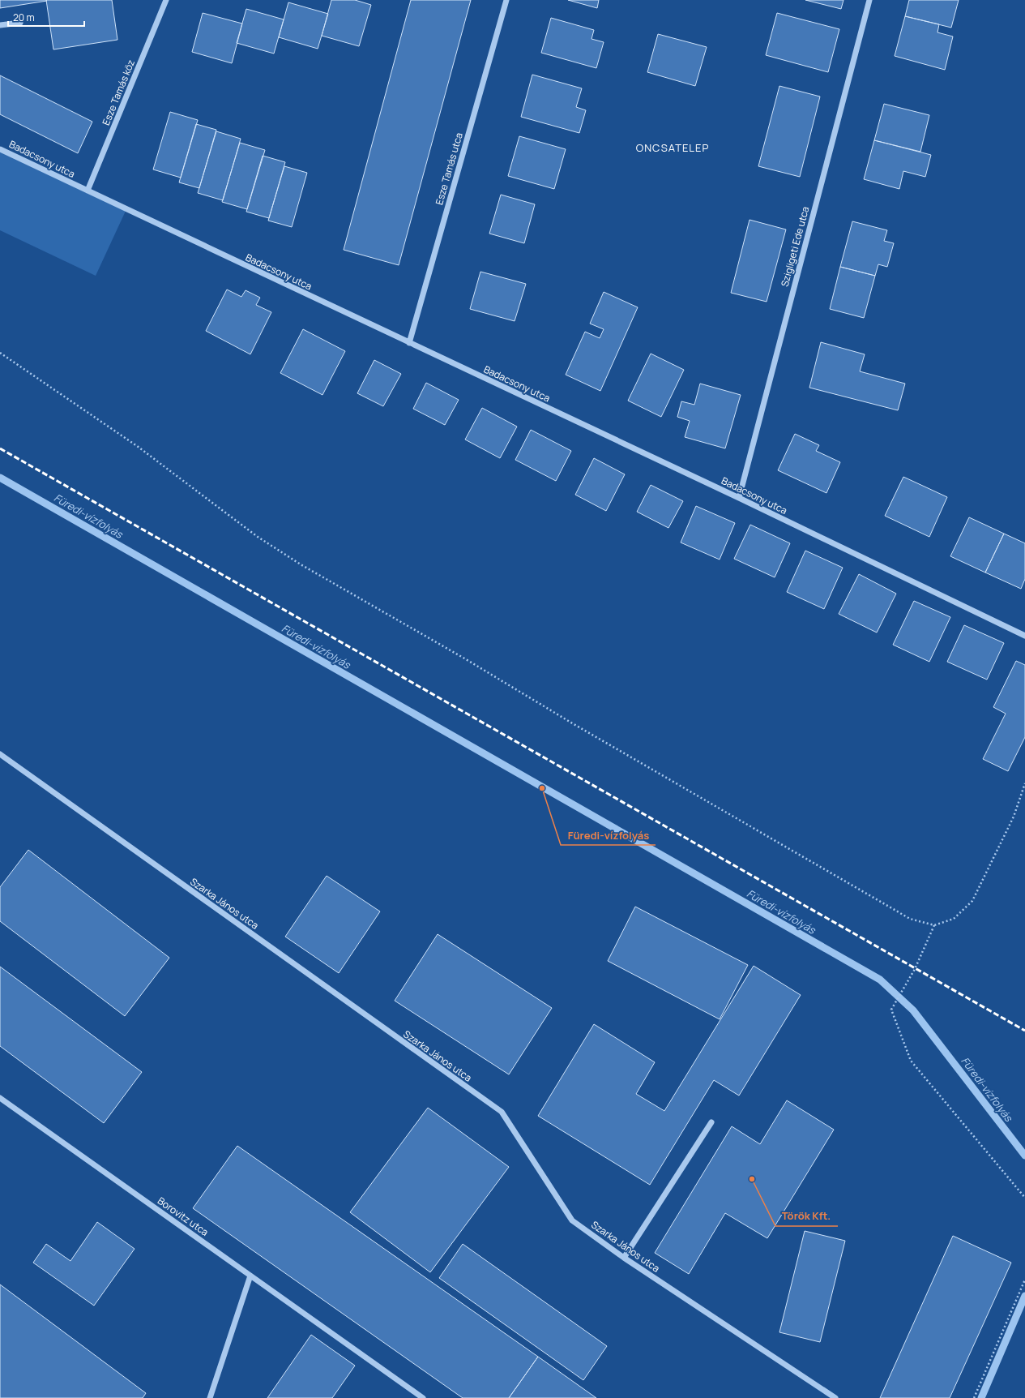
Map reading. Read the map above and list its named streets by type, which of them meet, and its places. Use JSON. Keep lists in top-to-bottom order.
{
  "streets": {
    "street": [
      "Esze Tamás köz",
      "Badacsony utca",
      "Esze Tamás utca",
      "Szigligeti Ede utca",
      "Szarka János utca",
      "Borovitz utca"
    ]
  },
  "crossings": [
    ["Esze Tamás köz", "Badacsony utca"],
    ["Badacsony utca", "Esze Tamás utca"],
    ["Badacsony utca", "Szigligeti Ede utca"]
  ],
  "districts": ["ONCSATELEP"],
  "water": ["Füredi-vízfolyás"],
  "places": ["Füredi-vízfolyás", "Török Kft."],
  "scale_bar": "20 m"
}
